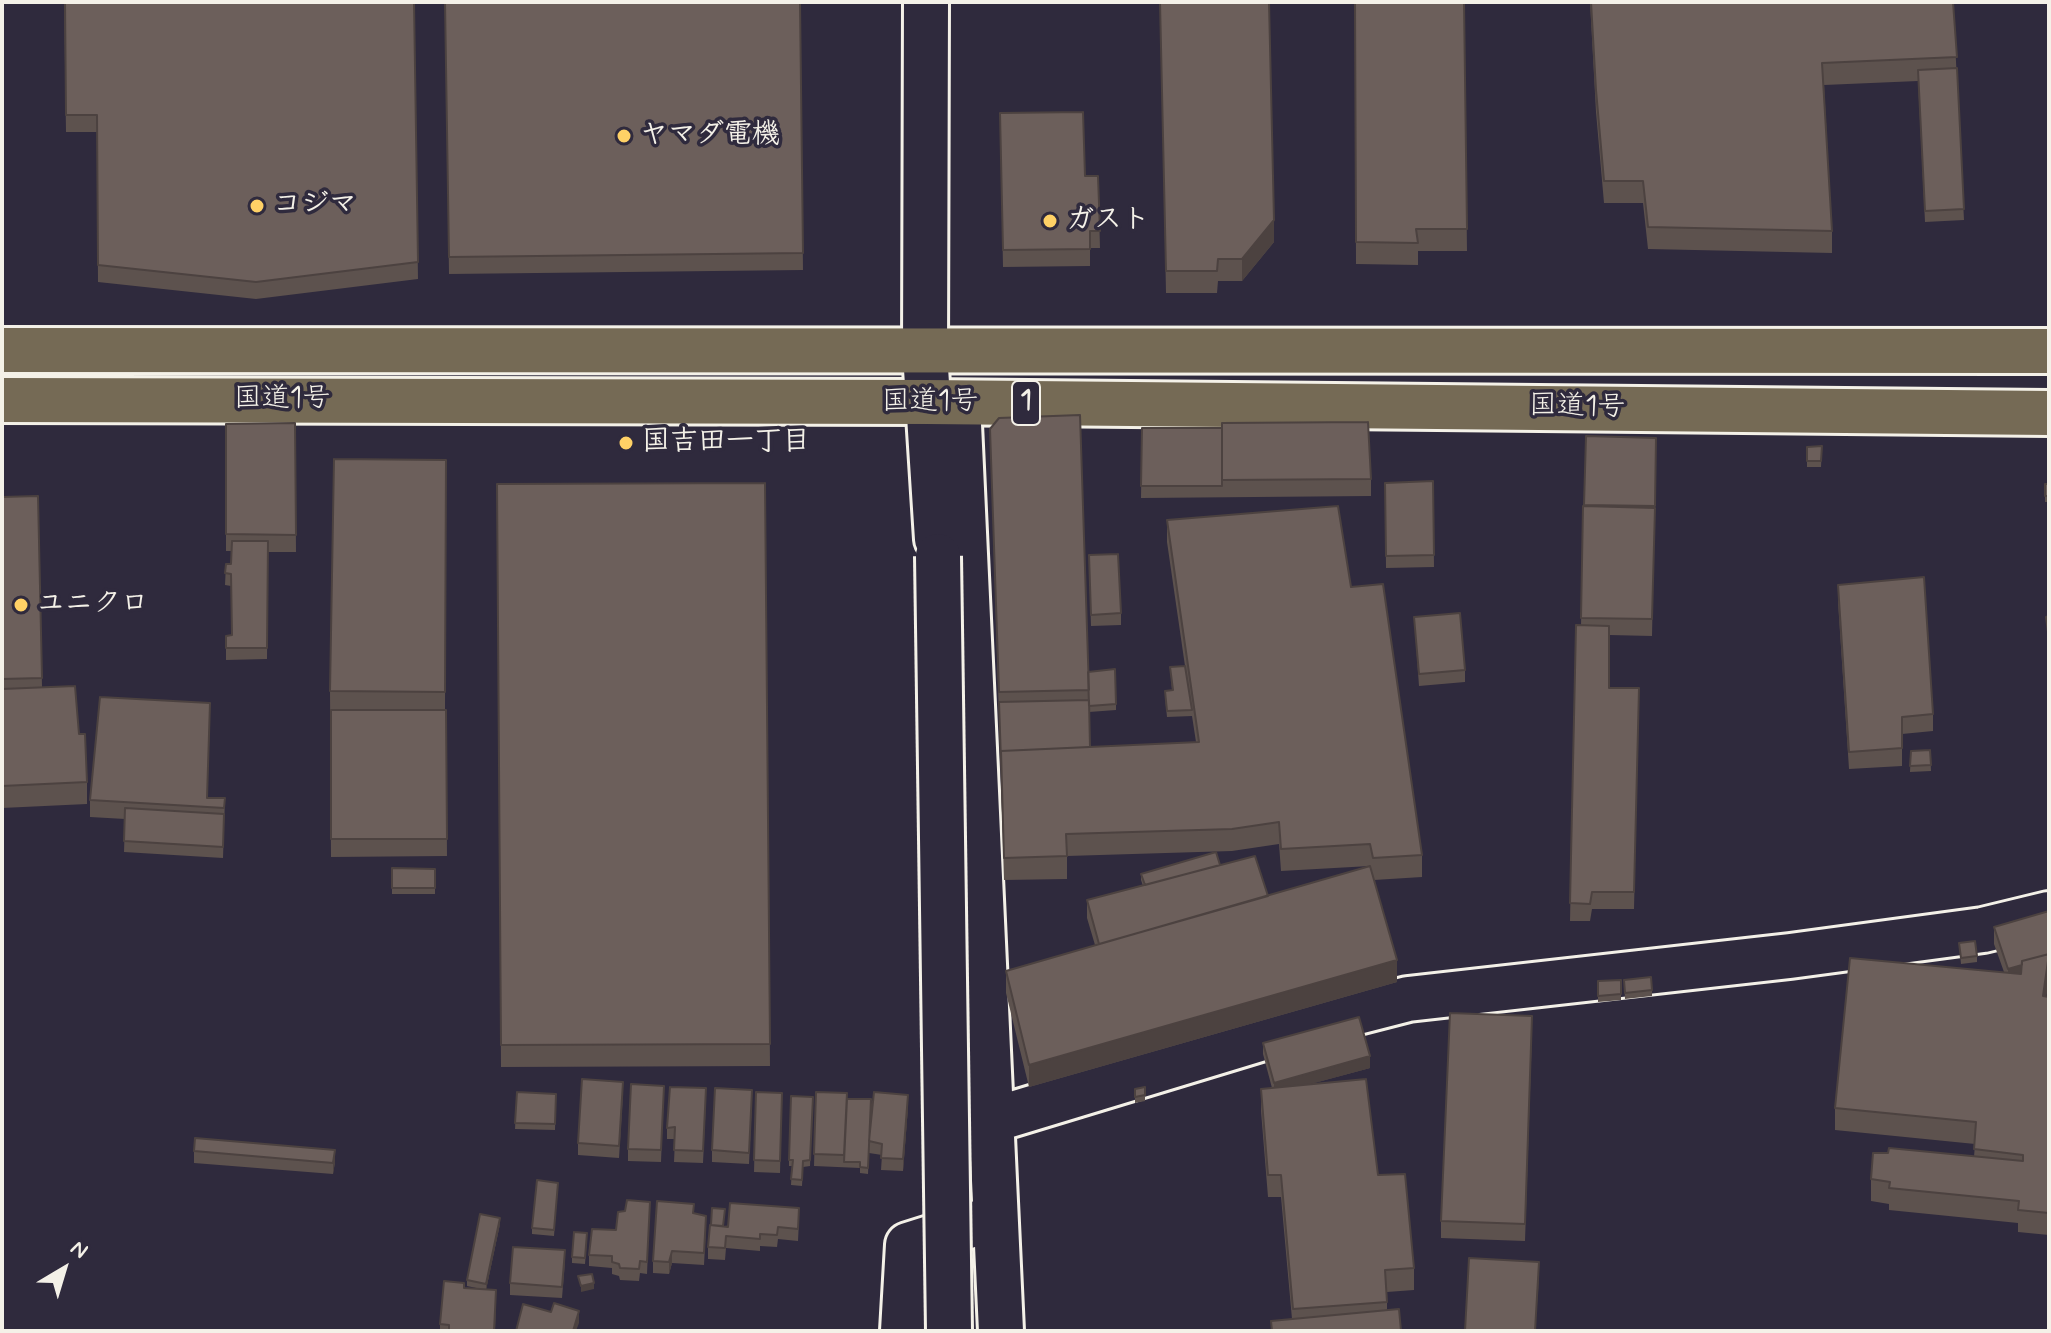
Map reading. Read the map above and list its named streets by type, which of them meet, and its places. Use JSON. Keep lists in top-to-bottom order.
{
  "streets": {
    "highway": ["国道1号", "1"]
  },
  "places": [
    "ヤマダ電機",
    "コジマ",
    "ガスト",
    "国吉田一丁目",
    "ユニクロ"
  ],
  "north": "top right"
}
